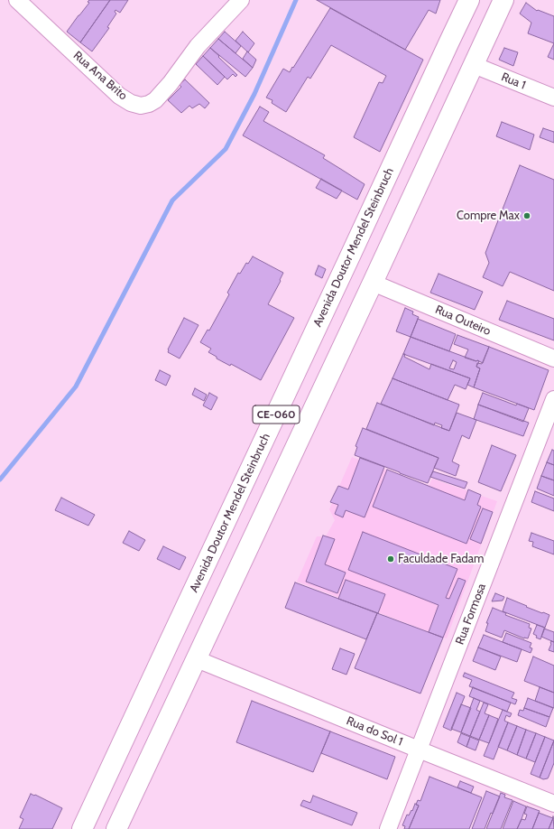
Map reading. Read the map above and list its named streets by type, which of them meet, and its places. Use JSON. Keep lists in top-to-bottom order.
{
  "streets": {
    "highway": ["Avenida Doutor Mendel Steinbruch", "CE-060"],
    "street": [
      "Rua Ana Brito",
      "Rua 1",
      "Rua Outeiro",
      "Rua Formosa",
      "Rua do Sol 1"
    ]
  },
  "crossings": [
    ["Rua 1", "CE-060"],
    ["Rua Outeiro", "CE-060"],
    ["CE-060", "Rua do Sol 1"],
    ["Rua Formosa", "Rua do Sol 1"]
  ],
  "places": ["Compre Max", "Faculdade Fadam"]
}
